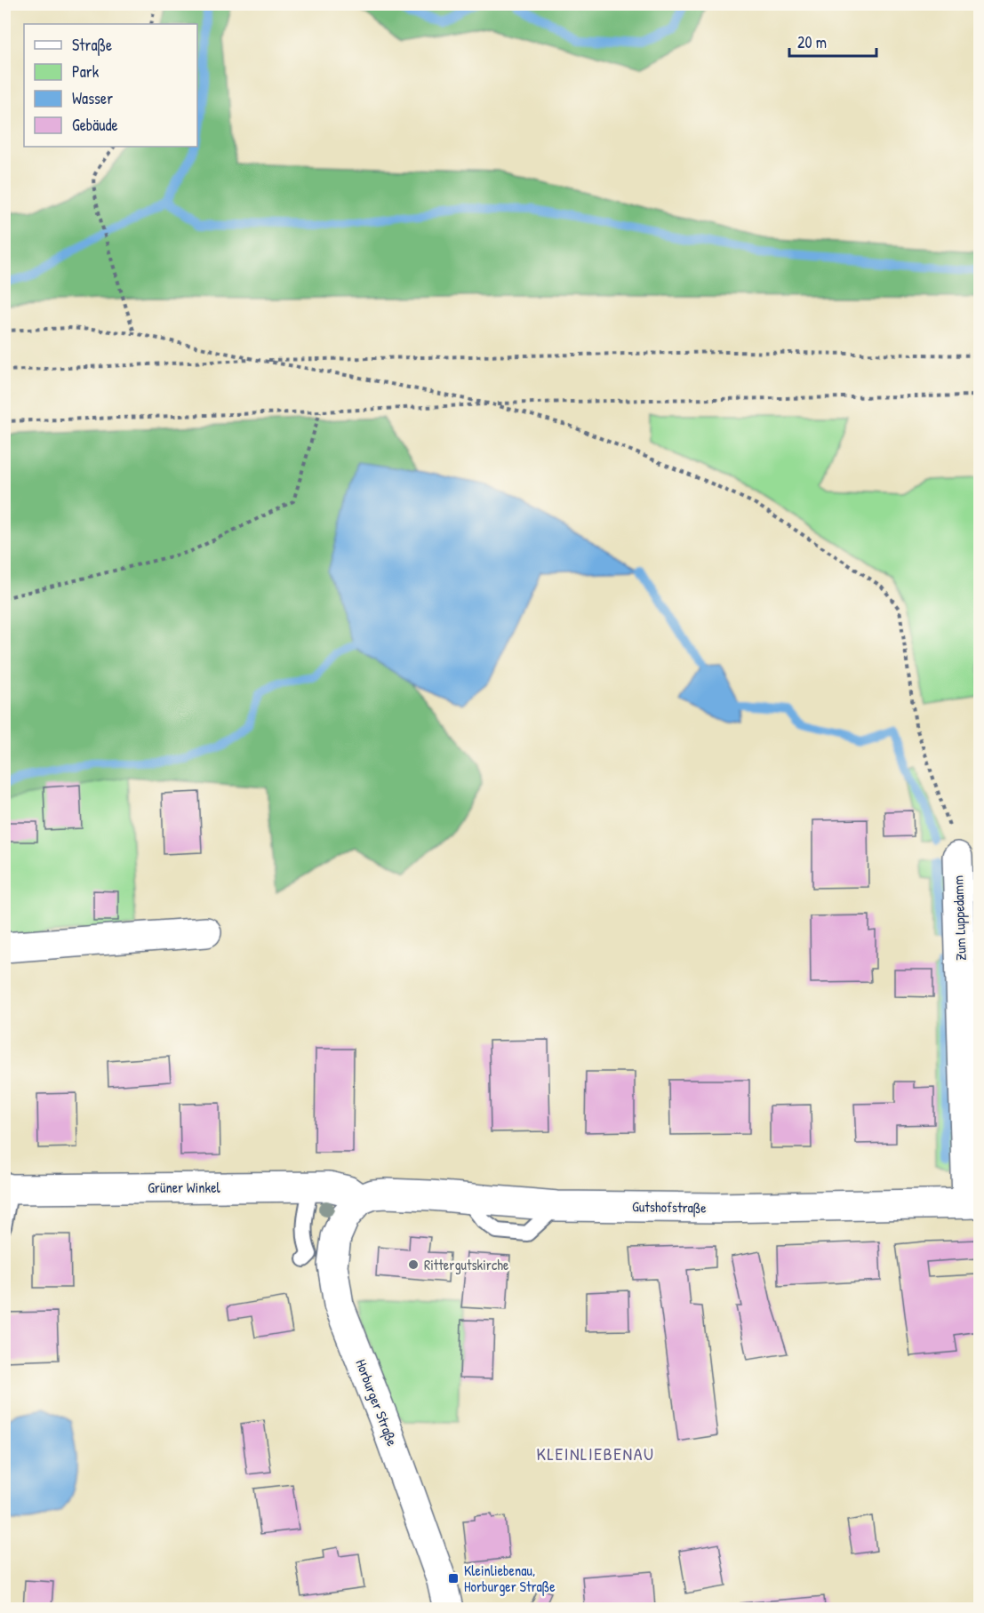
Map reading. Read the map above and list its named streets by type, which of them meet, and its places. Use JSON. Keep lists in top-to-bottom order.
{
  "streets": {
    "street": [
      "Zum Luppedamm",
      "Grüner Winkel",
      "Gutshofstraße",
      "Horburger Straße"
    ]
  },
  "crossings": [
    ["Zum Luppedamm", "Gutshofstraße"],
    ["Grüner Winkel", "Gutshofstraße"],
    ["Grüner Winkel", "Horburger Straße"],
    ["Gutshofstraße", "Horburger Straße"]
  ],
  "districts": ["KLEINLIEBENAU"],
  "places": {
    "other": ["Rittergutskirche"],
    "transit": ["Kleinliebenau, Horburger Straße"]
  },
  "legend": [
    "Straße",
    "Park",
    "Wasser",
    "Gebäude"
  ],
  "scale_bar": "20 m"
}
